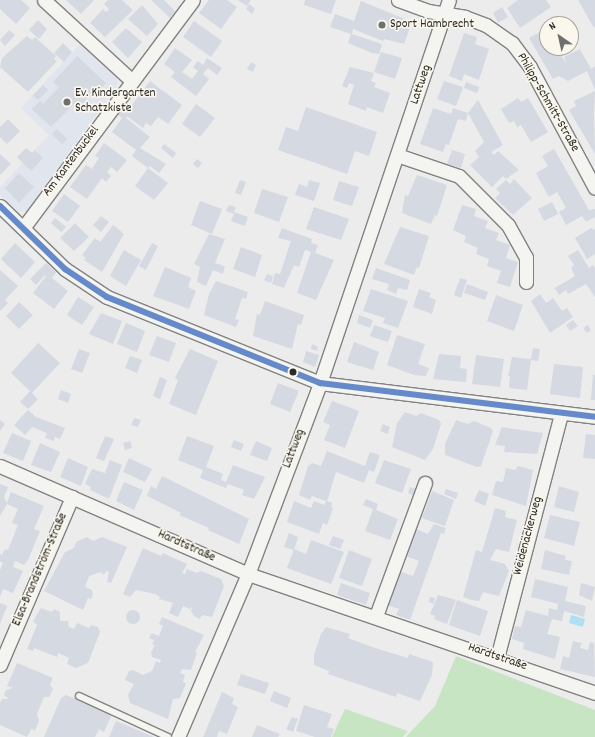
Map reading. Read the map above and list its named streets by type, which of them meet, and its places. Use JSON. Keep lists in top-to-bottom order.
{
  "streets": {
    "street": [
      "Lattweg",
      "Philipp-Schmitt-Straße",
      "Am Kantenbuckel",
      "Weidenäckerweg",
      "Hardtstraße",
      "Elsa-Brandström-Straße"
    ]
  },
  "crossings": [
    ["Lattweg", "Philipp-Schmitt-Straße"],
    ["Lattweg", "Hardtstraße"],
    ["Weidenäckerweg", "Hardtstraße"],
    ["Hardtstraße", "Elsa-Brandström-Straße"]
  ],
  "places": ["Sport Hambrecht", "Ev. Kindergarten Schatzkiste"],
  "north": "top left"
}
